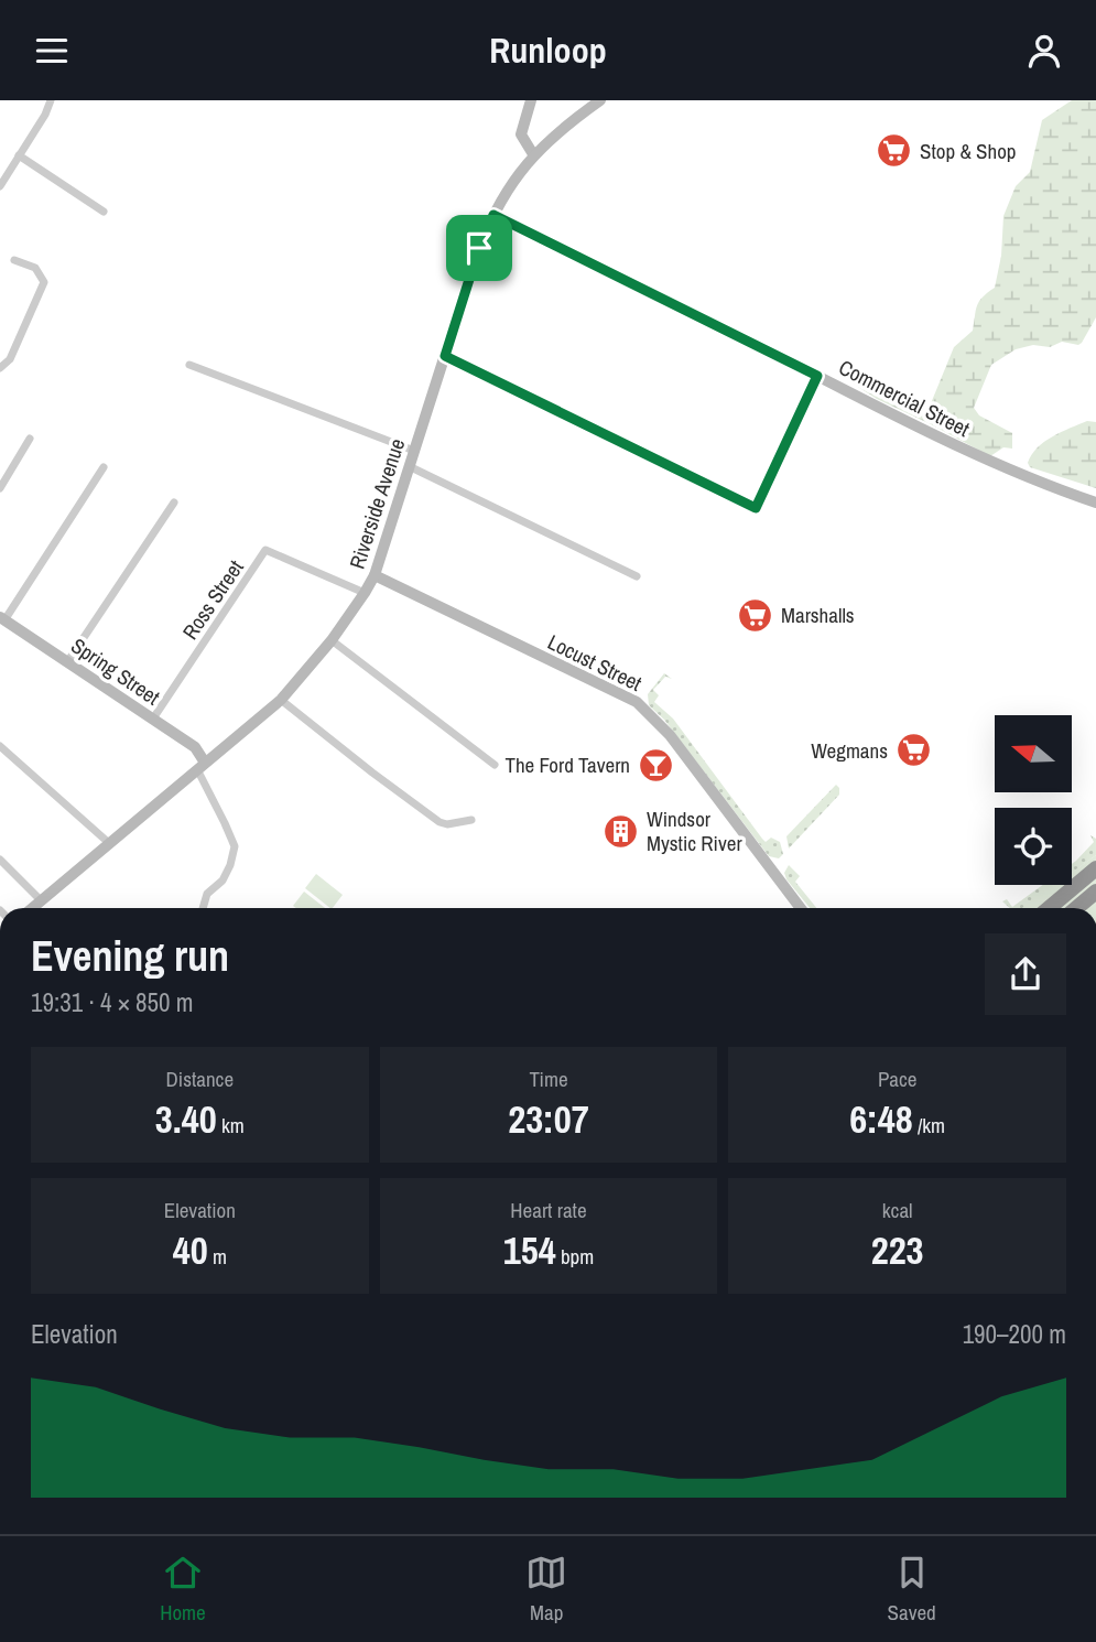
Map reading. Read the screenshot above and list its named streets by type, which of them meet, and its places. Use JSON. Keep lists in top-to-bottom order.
{
  "streets": {
    "street": [
      "Commercial Street",
      "Riverside Avenue",
      "Ross Street",
      "Locust Street",
      "Spring Street"
    ]
  },
  "crossings": [
    ["Commercial Street", "Riverside Avenue"],
    ["Riverside Avenue", "Ross Street"],
    ["Riverside Avenue", "Locust Street"],
    ["Riverside Avenue", "Spring Street"],
    ["Ross Street", "Spring Street"]
  ],
  "places": {
    "supermarket": ["Stop & Shop", "Marshalls", "Wegmans"],
    "bar": ["The Ford Tavern"],
    "building": ["Windsor Mystic River"]
  },
  "north": "left",
  "page": {
    "header": "Runloop",
    "heading": ["Evening run", "19:31 · 4 × 850 m"],
    "stats": [
      ["Distance", "3.40 km"],
      ["Time", "23:07"],
      ["Pace", "6:48 /km"],
      ["Elevation", "40 m"],
      ["Heart rate", "154 bpm"],
      ["kcal", "223"]
    ],
    "chart": ["Elevation", "190–200 m"],
    "tabs": ["Home", "Map", "Saved"]
  }
}
